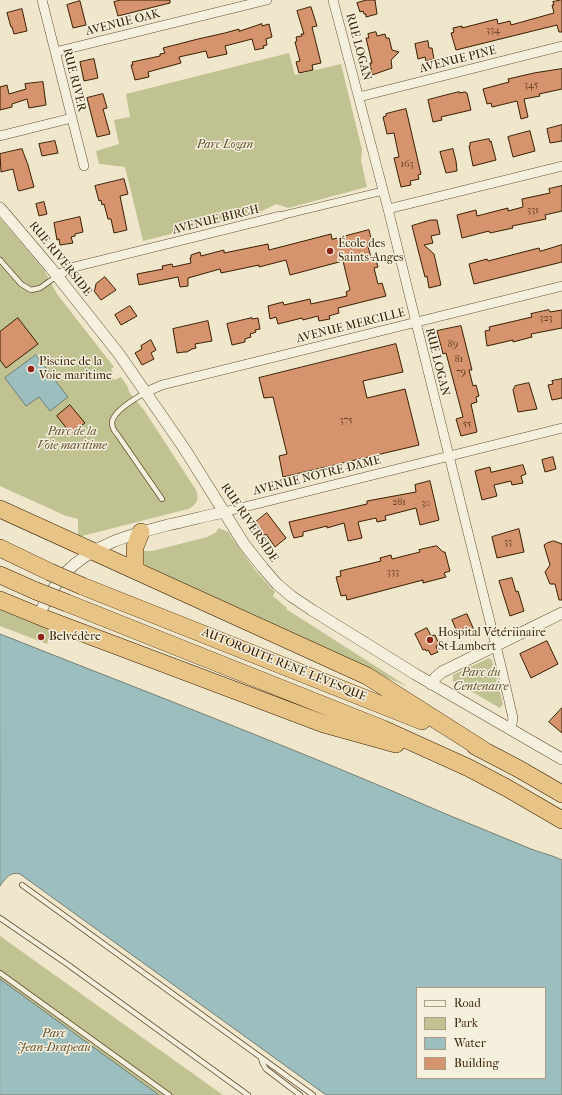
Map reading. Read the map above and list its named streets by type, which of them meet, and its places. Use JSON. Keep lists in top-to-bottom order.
{
  "streets": {
    "highway": ["AUTOROUTE RENÉ-LÉVESQUE"],
    "street": [
      "AVENUE OAK",
      "RUE LOGAN",
      "AVENUE PINE",
      "RUE RIVER",
      "AVENUE BIRCH",
      "RUE RIVERSIDE",
      "AVENUE MERCILLE",
      "AVENUE NOTRE-DAME"
    ]
  },
  "crossings": [
    ["AVENUE OAK", "RUE RIVER"],
    ["RUE LOGAN", "AVENUE PINE"],
    ["RUE LOGAN", "AVENUE BIRCH"],
    ["RUE LOGAN", "RUE RIVERSIDE"],
    ["RUE LOGAN", "AVENUE MERCILLE"],
    ["RUE LOGAN", "AVENUE NOTRE-DAME"],
    ["AVENUE BIRCH", "RUE RIVERSIDE"],
    ["RUE RIVERSIDE", "AVENUE MERCILLE"],
    ["RUE RIVERSIDE", "AVENUE NOTRE-DAME"]
  ],
  "parks": [
    "Parc Logan",
    "Parc de la Voie maritime",
    "Parc du Centenaire",
    "Parc Jean-Drapeau"
  ],
  "places": [
    "École des Saints-Anges",
    "Piscine de la Voie maritime",
    "Belvédère",
    "Hospital Vétériinaire St-Lambert"
  ],
  "house_numbers": [
    "334",
    "345",
    "163",
    "331",
    "323",
    "89",
    "81",
    "79",
    "375",
    "55",
    "281",
    "30",
    "33",
    "333"
  ],
  "legend": [
    "Road",
    "Park",
    "Water",
    "Building"
  ]
}
